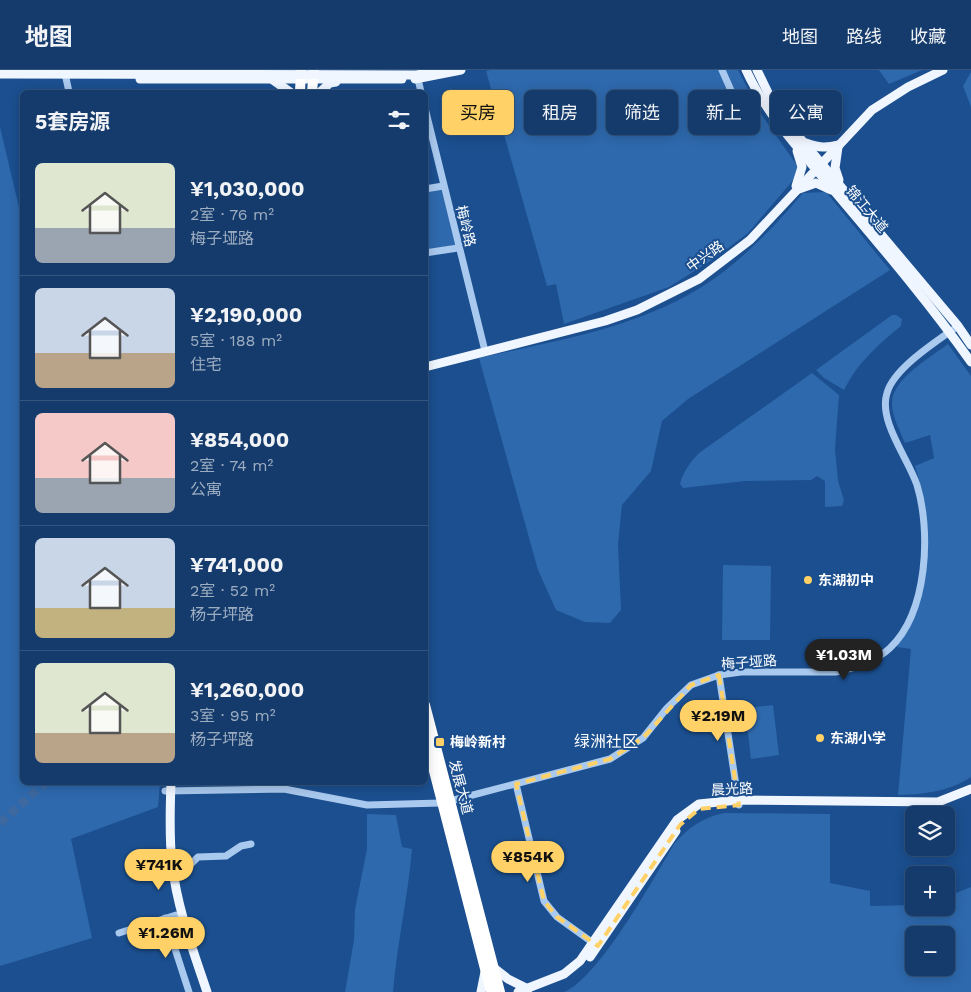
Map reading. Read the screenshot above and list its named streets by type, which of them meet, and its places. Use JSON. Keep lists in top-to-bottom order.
{
  "streets": {
    "highway": ["发展大道"],
    "main road": ["锦江大道", "中兴路", "晨光路"],
    "street": ["梅岭路", "梅子垭路"]
  },
  "crossings": [
    ["锦江大道", "中兴路"],
    ["锦江大道", "梅子垭路"],
    ["梅岭路", "中兴路"],
    ["梅子垭路", "发展大道"]
  ],
  "districts": ["绿洲社区"],
  "places": {
    "other": ["东湖初中", "东湖小学"],
    "transit": ["梅岭新村"]
  },
  "page": {
    "header": "地图",
    "nav": ["地图", "路线", "收藏"],
    "chip": [
      "买房",
      "租房",
      "筛选",
      "新上",
      "公寓"
    ],
    "heading": "5套房源",
    "list": [
      {
        "name": "¥1,030,000",
        "note": "2室 · 76 m² · 梅子垭路"
      },
      {
        "name": "¥2,190,000",
        "note": "5室 · 188 m² · 住宅"
      },
      {
        "name": "¥854,000",
        "note": "2室 · 74 m² · 公寓"
      },
      {
        "name": "¥741,000",
        "note": "2室 · 52 m² · 杨子坪路"
      },
      {
        "name": "¥1,260,000",
        "note": "3室 · 95 m² · 杨子坪路"
      }
    ],
    "price": [
      "¥1.03M",
      "¥2.19M",
      "¥854K",
      "¥741K",
      "¥1.26M"
    ],
    "map_buttons": ["+", "−"]
  }
}
